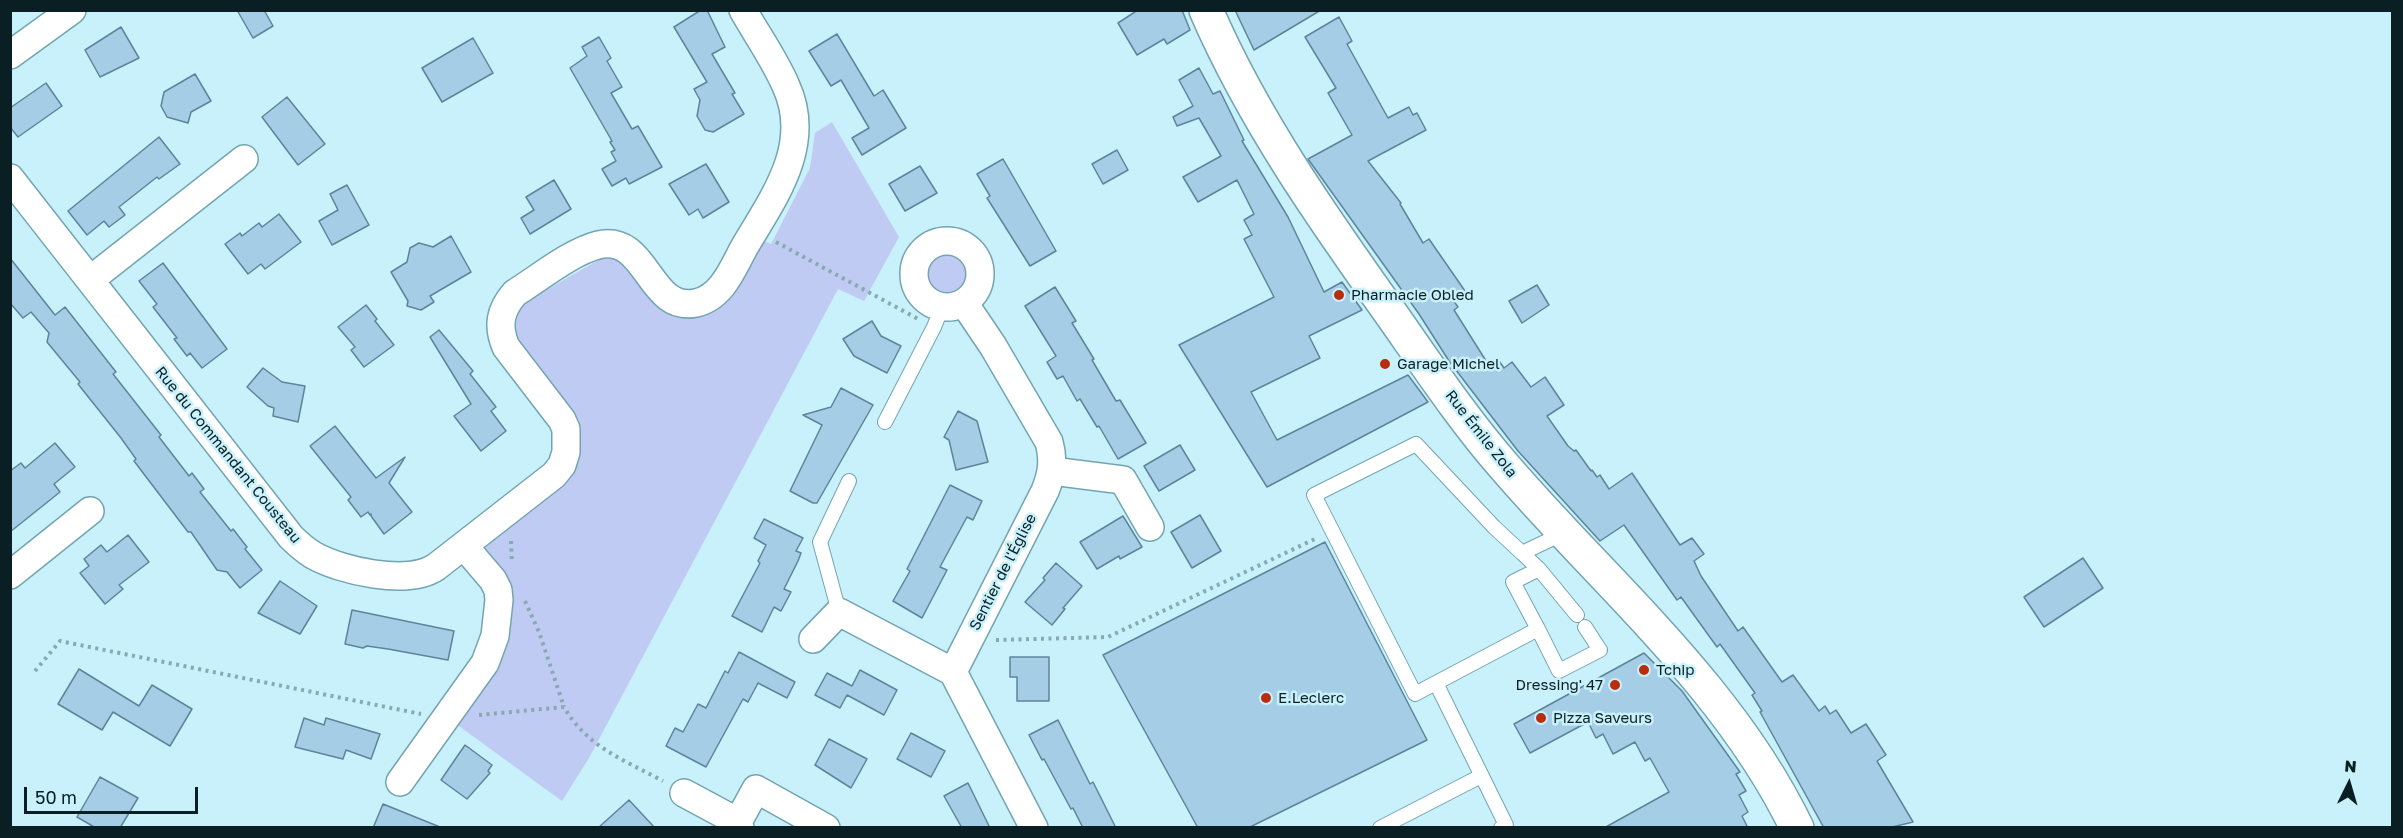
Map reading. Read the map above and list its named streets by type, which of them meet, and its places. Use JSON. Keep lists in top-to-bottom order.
{
  "streets": {
    "main road": ["Rue Émile Zola"],
    "street": ["Rue du Commandant Cousteau", "Sentier de l'Église"]
  },
  "places": [
    "Pharmacie Obled",
    "Garage Michel",
    "Tchip",
    "Dressing' 47",
    "E.Leclerc",
    "Pizza Saveurs"
  ],
  "scale_bar": "50 m",
  "north": "top"
}
